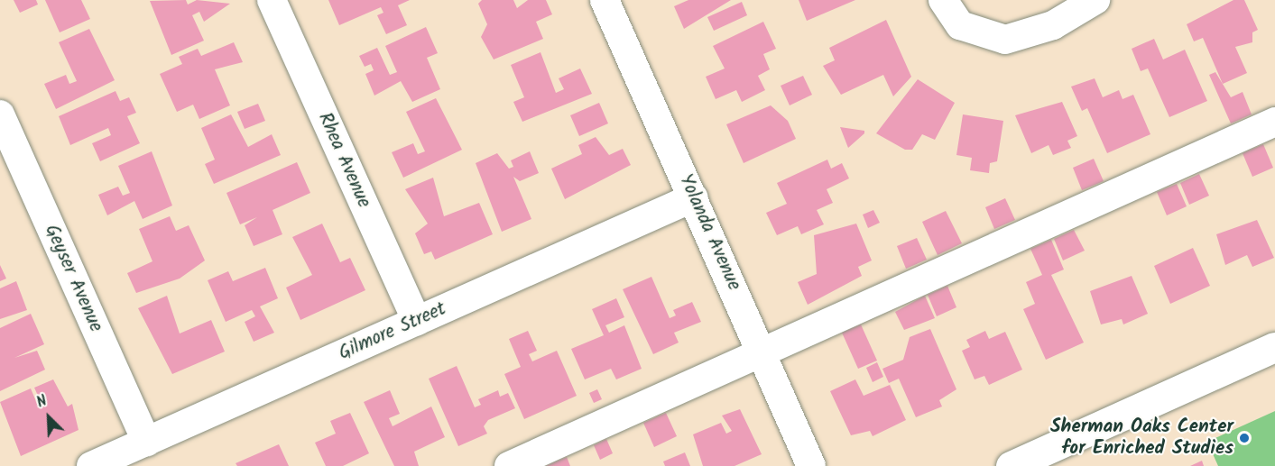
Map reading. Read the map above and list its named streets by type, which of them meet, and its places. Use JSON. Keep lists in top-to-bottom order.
{
  "streets": {
    "street": [
      "Rhea Avenue",
      "Yolanda Avenue",
      "Geyser Avenue",
      "Gilmore Street"
    ]
  },
  "crossings": [
    ["Rhea Avenue", "Gilmore Street"],
    ["Yolanda Avenue", "Gilmore Street"],
    ["Geyser Avenue", "Gilmore Street"]
  ],
  "places": ["Sherman Oaks Center for Enriched Studies"],
  "north": "top left"
}
